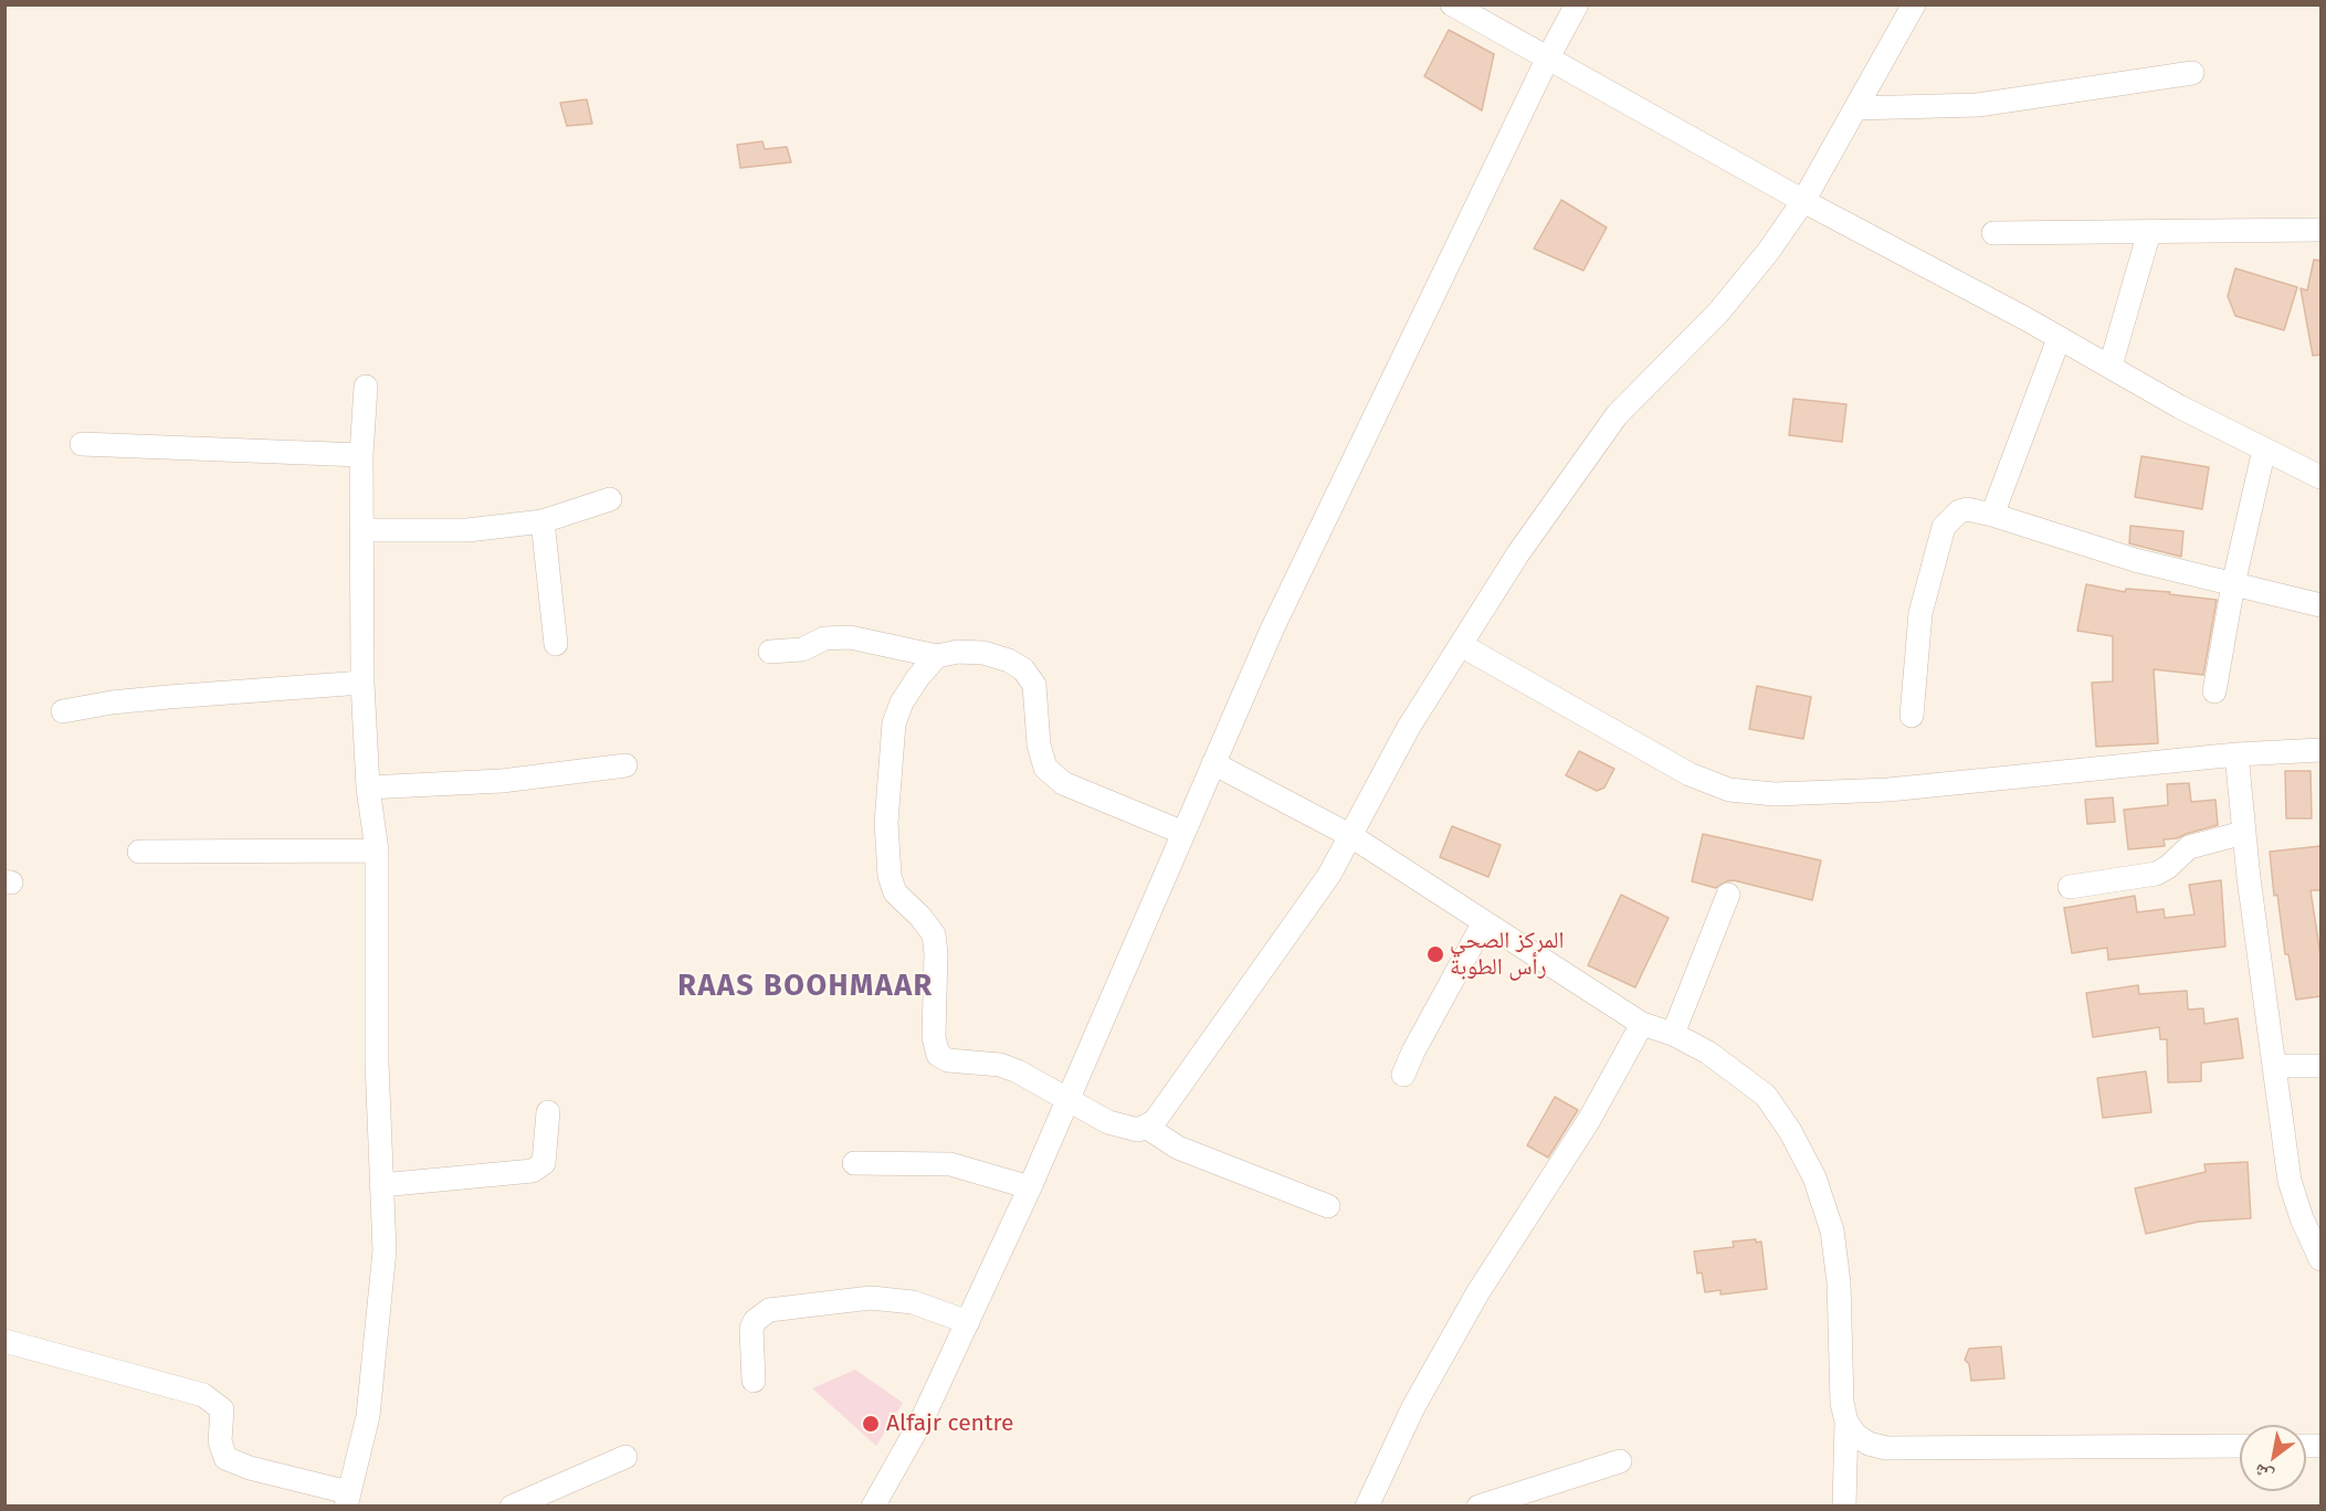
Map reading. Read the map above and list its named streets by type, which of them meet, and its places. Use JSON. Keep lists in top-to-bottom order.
{
  "districts": ["RAAS BOOHMAAR"],
  "places": ["المركز الصحي رأس الطوبة", "Alfajr centre"],
  "north": "bottom left"
}
